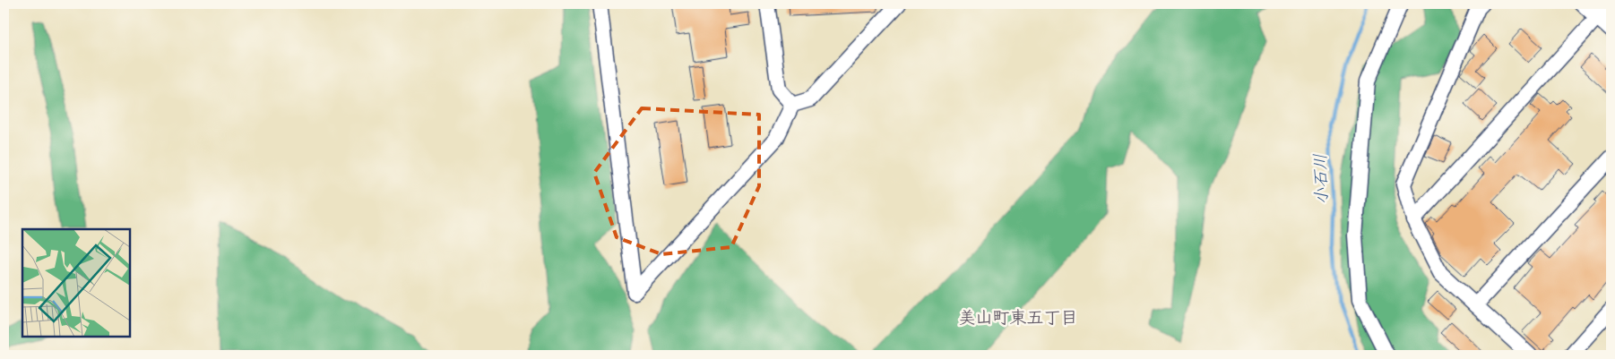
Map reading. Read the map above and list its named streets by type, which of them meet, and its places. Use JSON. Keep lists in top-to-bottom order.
{
  "districts": ["美山町東五丁目"],
  "water": ["小石川"]
}
